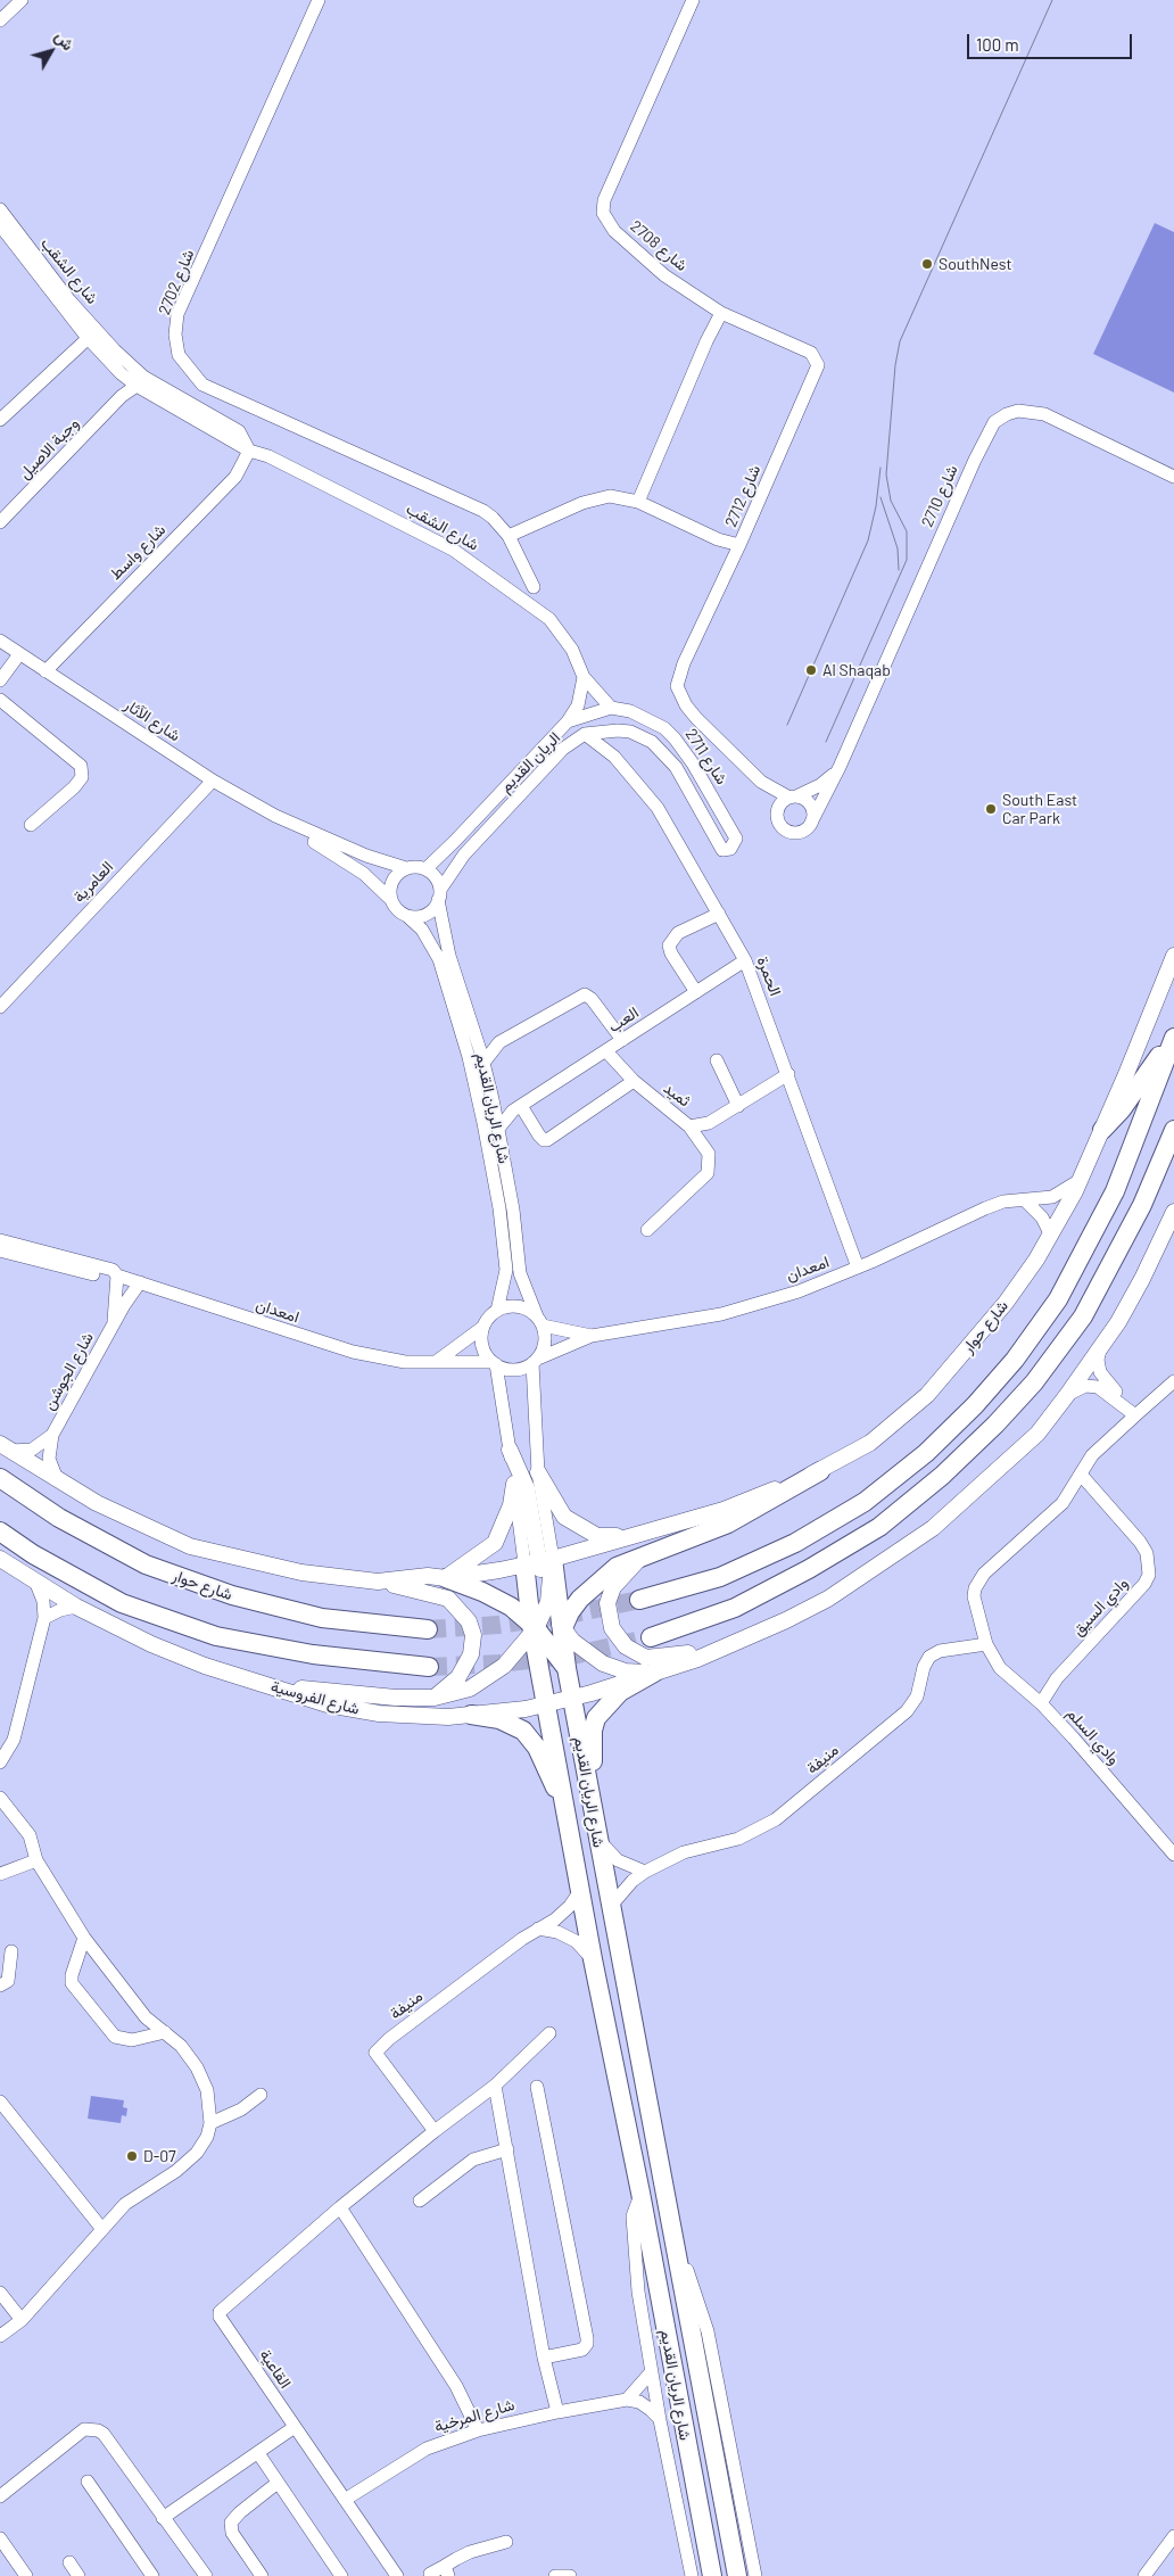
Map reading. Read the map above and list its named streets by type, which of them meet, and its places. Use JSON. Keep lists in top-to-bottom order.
{
  "streets": {
    "highway": ["شارع الريان القديم", "شارع حوار"],
    "main road": ["شارع الفروسية"],
    "street": [
      "شارع 2708",
      "شارع الشقب",
      "شارع 2702",
      "وجبة الاصيل",
      "شارع 2712",
      "شارع 2710",
      "شارع واسط",
      "شارع الآثار",
      "شارع 2711",
      "الريان القديم",
      "العامرية",
      "الحمرة",
      "العب",
      "ثميد",
      "امعدان",
      "شارع الجوشن",
      "وادي السيق",
      "وادي السلم",
      "منيفة",
      "القاعية",
      "شارع المرخية"
    ]
  },
  "crossings": [
    ["شارع 2708", "شارع 2712"],
    ["شارع الشقب", "وجبة الاصيل"],
    ["شارع الشقب", "شارع واسط"],
    ["شارع الشقب", "شارع 2711"],
    ["شارع الشقب", "الريان القديم"],
    ["شارع 2702", "شارع 2712"],
    ["شارع واسط", "شارع الآثار"],
    ["شارع الآثار", "الريان القديم"],
    ["شارع الآثار", "العامرية"],
    ["شارع الآثار", "شارع الريان القديم"],
    ["شارع 2711", "الريان القديم"],
    ["الريان القديم", "الحمرة"],
    ["الريان القديم", "شارع الريان القديم"],
    ["الحمرة", "العب"],
    ["الحمرة", "ثميد"],
    ["الحمرة", "امعدان"],
    ["العب", "ثميد"],
    ["العب", "شارع الريان القديم"],
    ["شارع الريان القديم", "امعدان"],
    ["شارع الريان القديم", "شارع الفروسية"],
    ["شارع الريان القديم", "منيفة"],
    ["امعدان", "شارع حوار"],
    ["امعدان", "شارع الجوشن"],
    ["وادي السيق", "وادي السلم"],
    ["وادي السلم", "منيفة"],
    ["منيفة", "القاعية"],
    ["القاعية", "شارع المرخية"]
  ],
  "places": [
    "SouthNest",
    "Al Shaqab",
    "South East Car Park",
    "D-07"
  ],
  "scale_bar": "100 m",
  "north": "top right"
}
